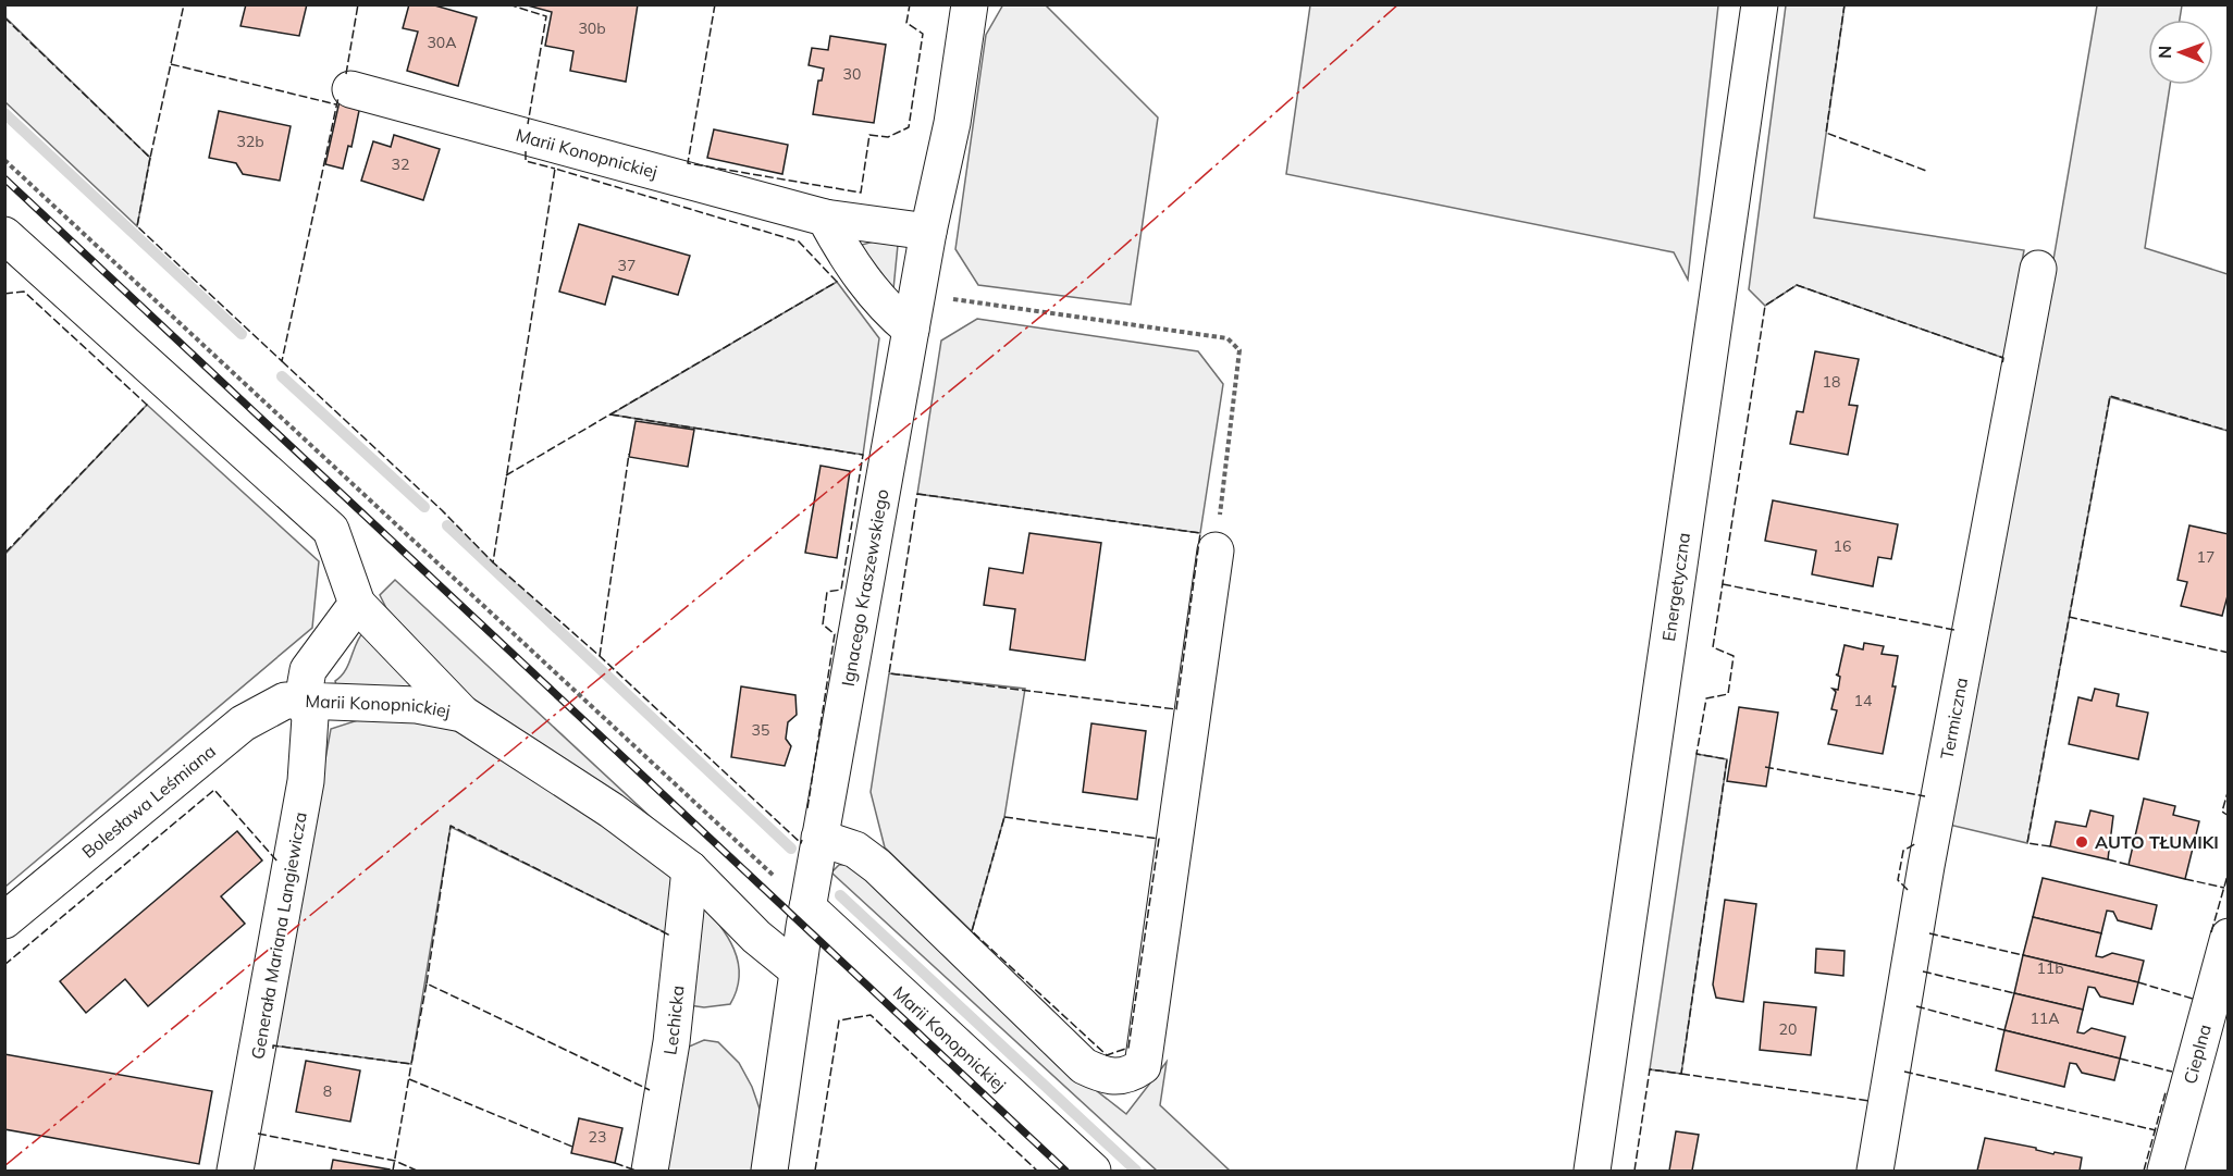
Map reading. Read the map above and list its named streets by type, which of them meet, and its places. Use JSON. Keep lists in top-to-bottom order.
{
  "streets": {
    "street": [
      "Marii Konopnickiej",
      "Ignacego Kraszewskiego",
      "Energetyczna",
      "Termiczna",
      "Bolesława Leśmiana",
      "Generała Mariana Langiewicza",
      "Lechicka",
      "Cieplna"
    ]
  },
  "crossings": [
    ["Marii Konopnickiej", "Ignacego Kraszewskiego"],
    ["Marii Konopnickiej", "Bolesława Leśmiana"],
    ["Marii Konopnickiej", "Generała Mariana Langiewicza"],
    ["Marii Konopnickiej", "Lechicka"],
    ["Bolesława Leśmiana", "Generała Mariana Langiewicza"]
  ],
  "places": ["AUTO TŁUMIKI"],
  "house_numbers": [
    "30b",
    "30A",
    "30",
    "32b",
    "32",
    "37",
    "18",
    "16",
    "17",
    "14",
    "35",
    "11b",
    "11A",
    "20",
    "8",
    "23"
  ],
  "north": "left"
}
